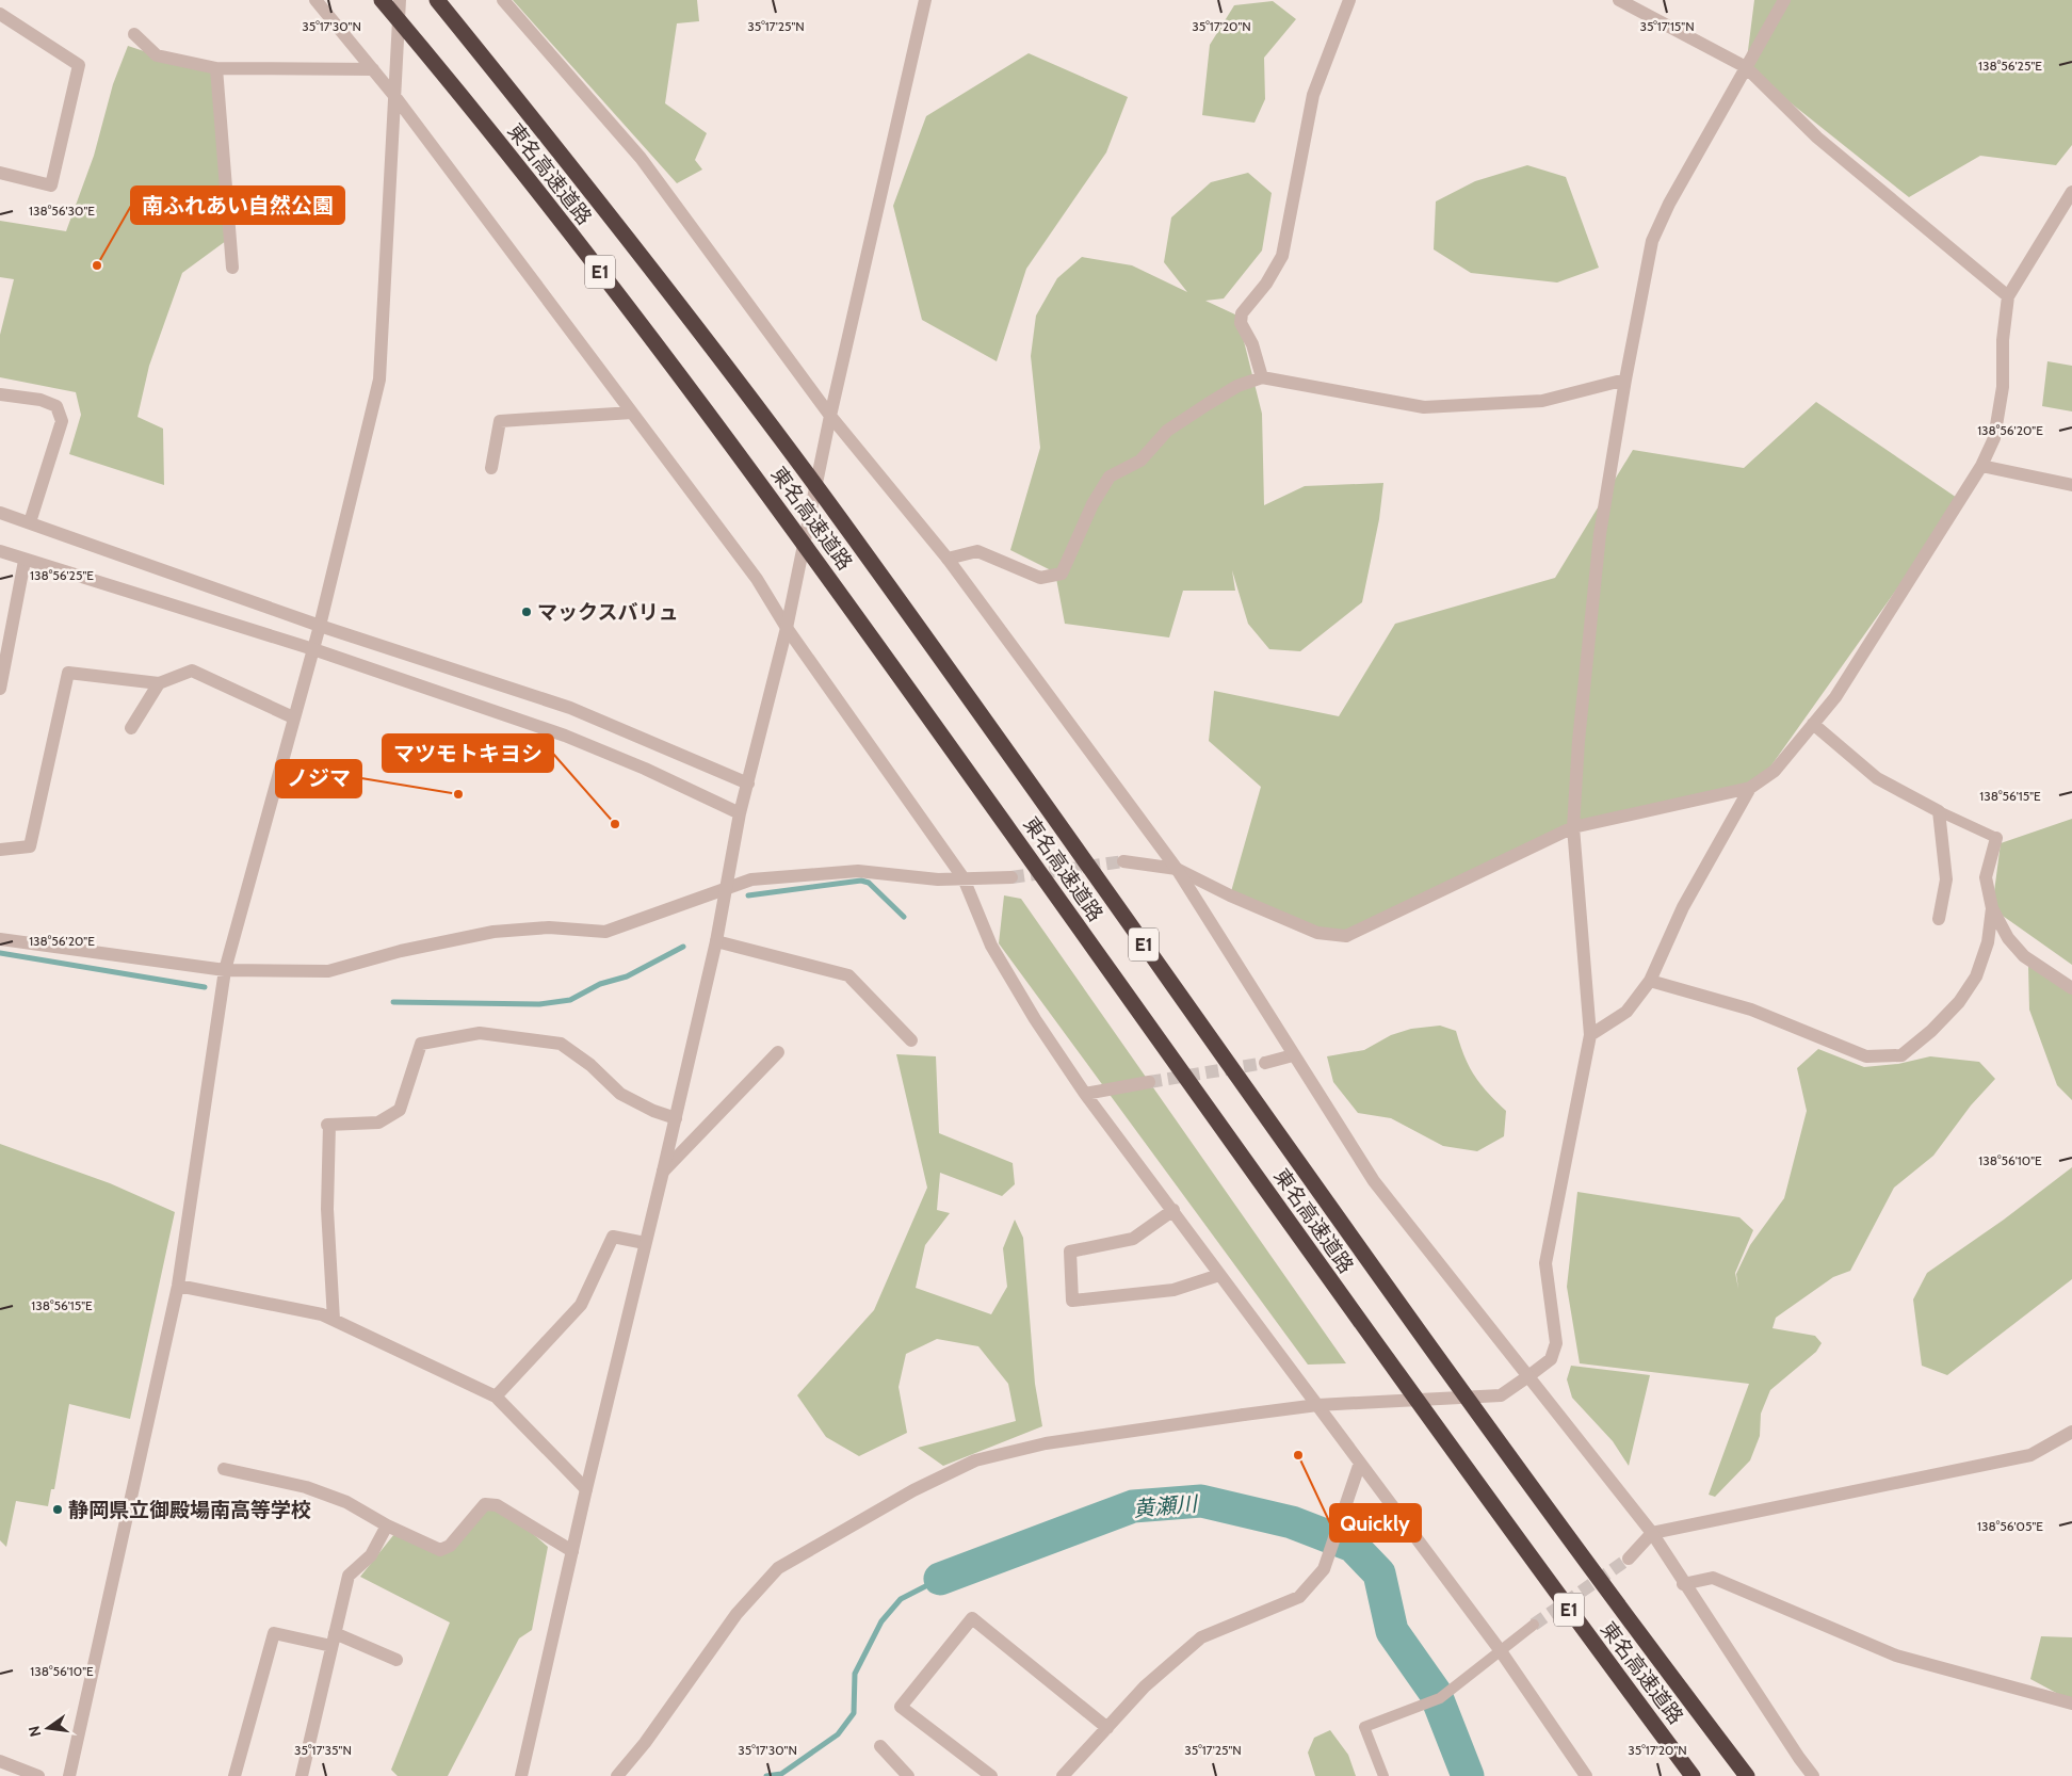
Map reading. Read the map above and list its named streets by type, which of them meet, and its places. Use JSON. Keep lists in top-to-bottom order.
{
  "streets": {
    "highway": ["東名高速道路", "E1"]
  },
  "water": ["黄瀬川"],
  "places": [
    "南ふれあい自然公園",
    "マックスバリュ",
    "ノジマ",
    "マツモトキヨシ",
    "Quickly",
    "静岡県立御殿場南高等学校"
  ],
  "north": "left",
  "coordinates": [
    "35°17'30\"N",
    "35°17'25\"N",
    "35°17'20\"N",
    "35°17'15\"N",
    "138°56'25\"E",
    "138°56'30\"E",
    "138°56'20\"E",
    "138°56'15\"E",
    "138°56'10\"E",
    "138°56'05\"E",
    "35°17'35\"N"
  ]
}
